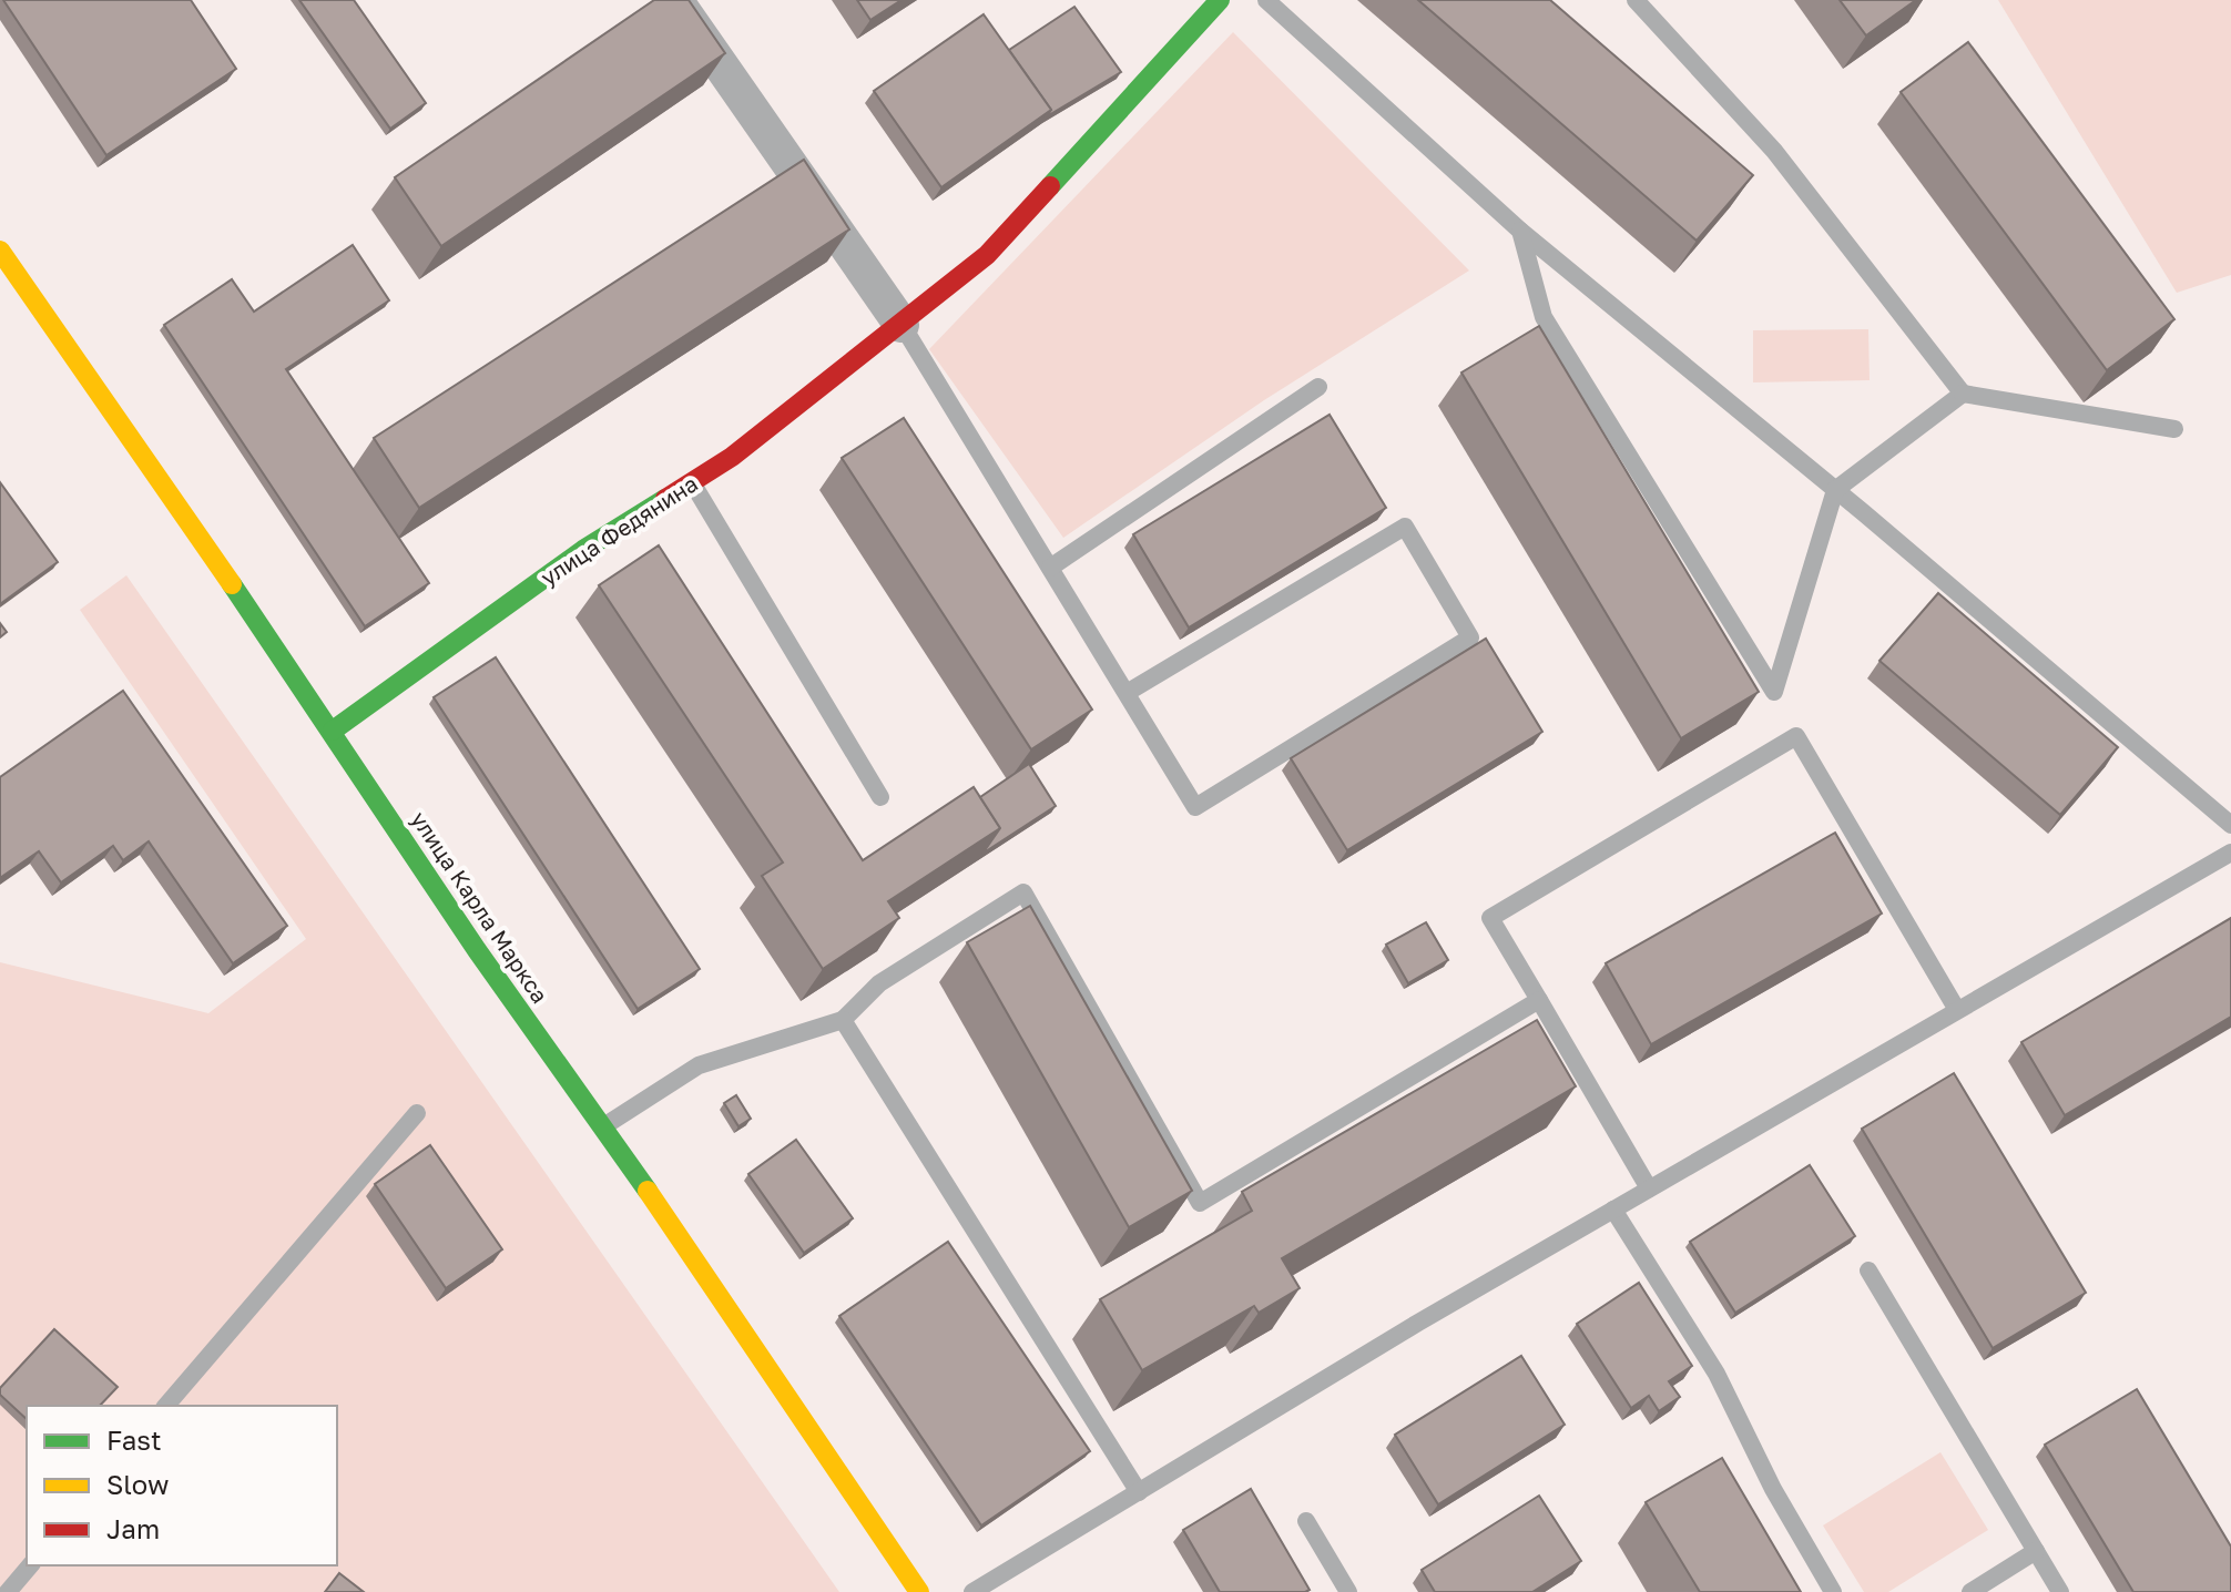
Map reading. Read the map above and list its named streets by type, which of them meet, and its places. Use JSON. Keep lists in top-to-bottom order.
{
  "streets": {
    "main road": ["улица Федянина", "улица Карла Маркса"]
  },
  "crossings": [
    ["улица Федянина", "улица Карла Маркса"]
  ],
  "legend": ["Fast", "Slow", "Jam"]
}
